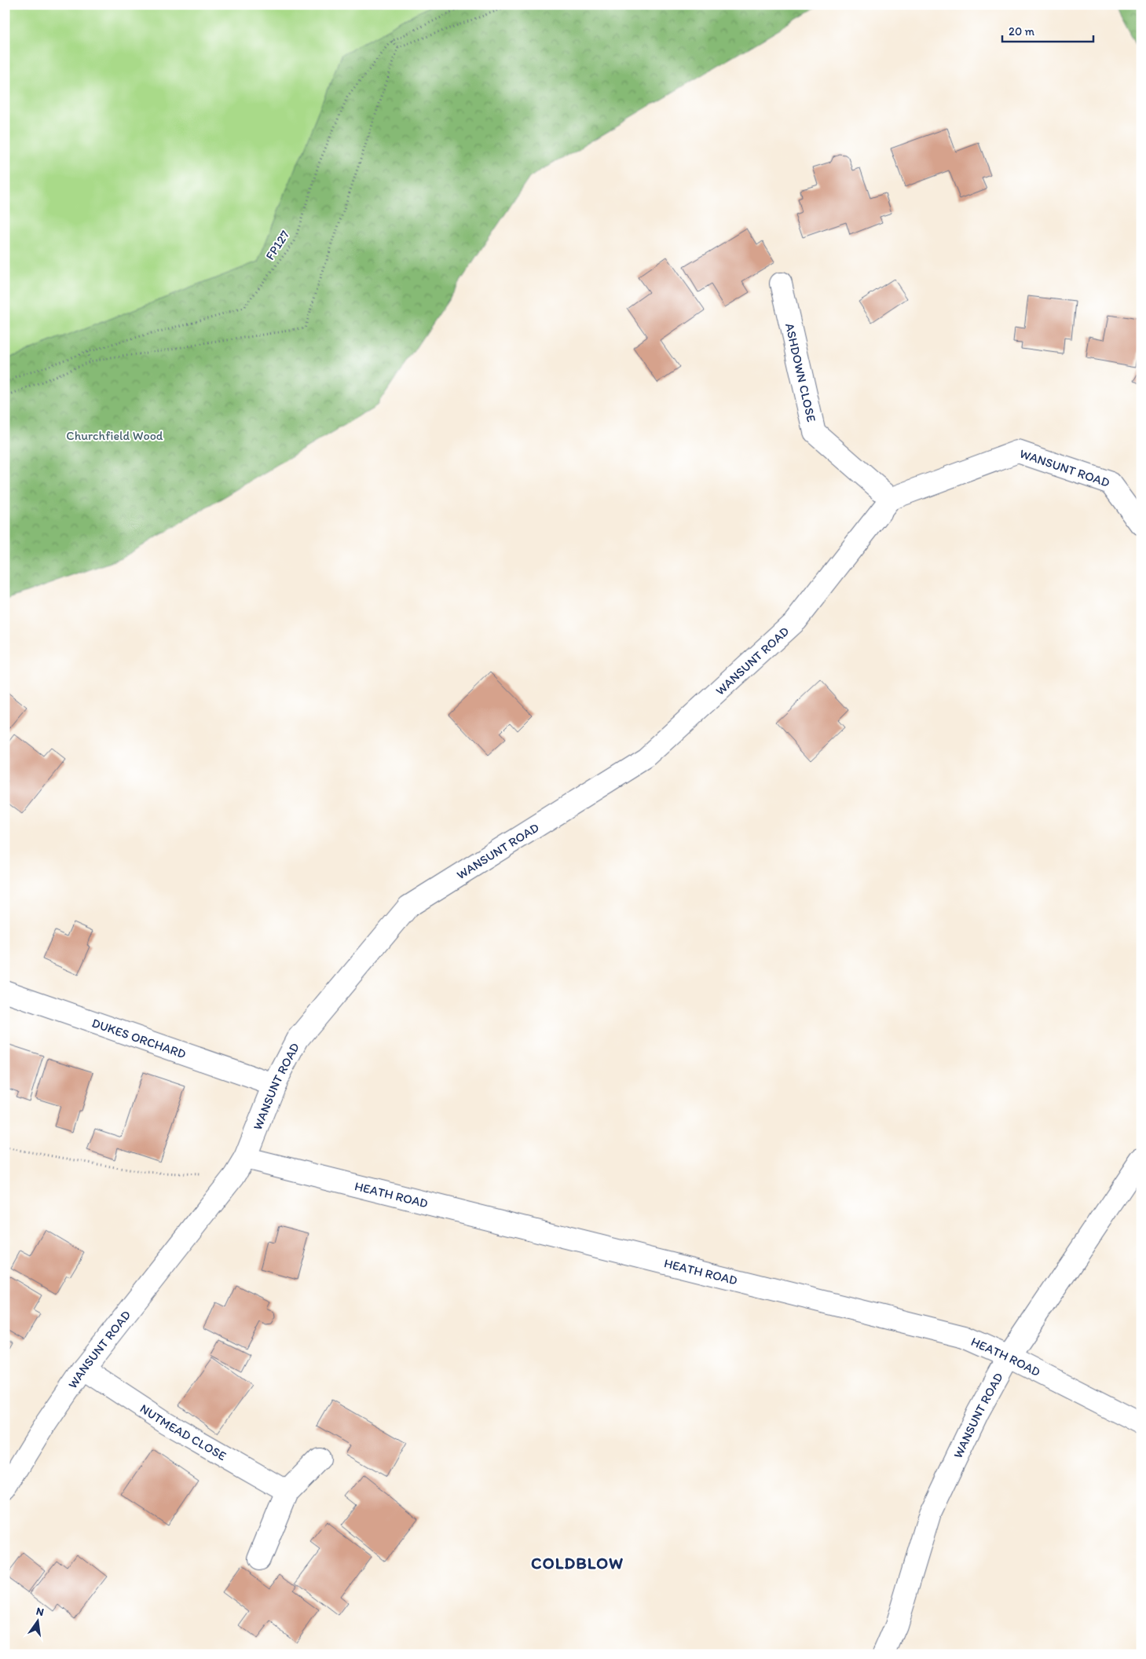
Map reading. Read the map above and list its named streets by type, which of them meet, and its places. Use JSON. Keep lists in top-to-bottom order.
{
  "streets": {
    "street": [
      "ASHDOWN CLOSE",
      "WANSUNT ROAD",
      "DUKES ORCHARD",
      "HEATH ROAD",
      "NUTMEAD CLOSE"
    ],
    "path": ["FP127"]
  },
  "crossings": [
    ["ASHDOWN CLOSE", "WANSUNT ROAD"],
    ["WANSUNT ROAD", "DUKES ORCHARD"],
    ["WANSUNT ROAD", "HEATH ROAD"],
    ["WANSUNT ROAD", "NUTMEAD CLOSE"]
  ],
  "districts": ["COLDBLOW"],
  "parks": ["Churchfield Wood"],
  "scale_bar": "20 m",
  "north": "top"
}
